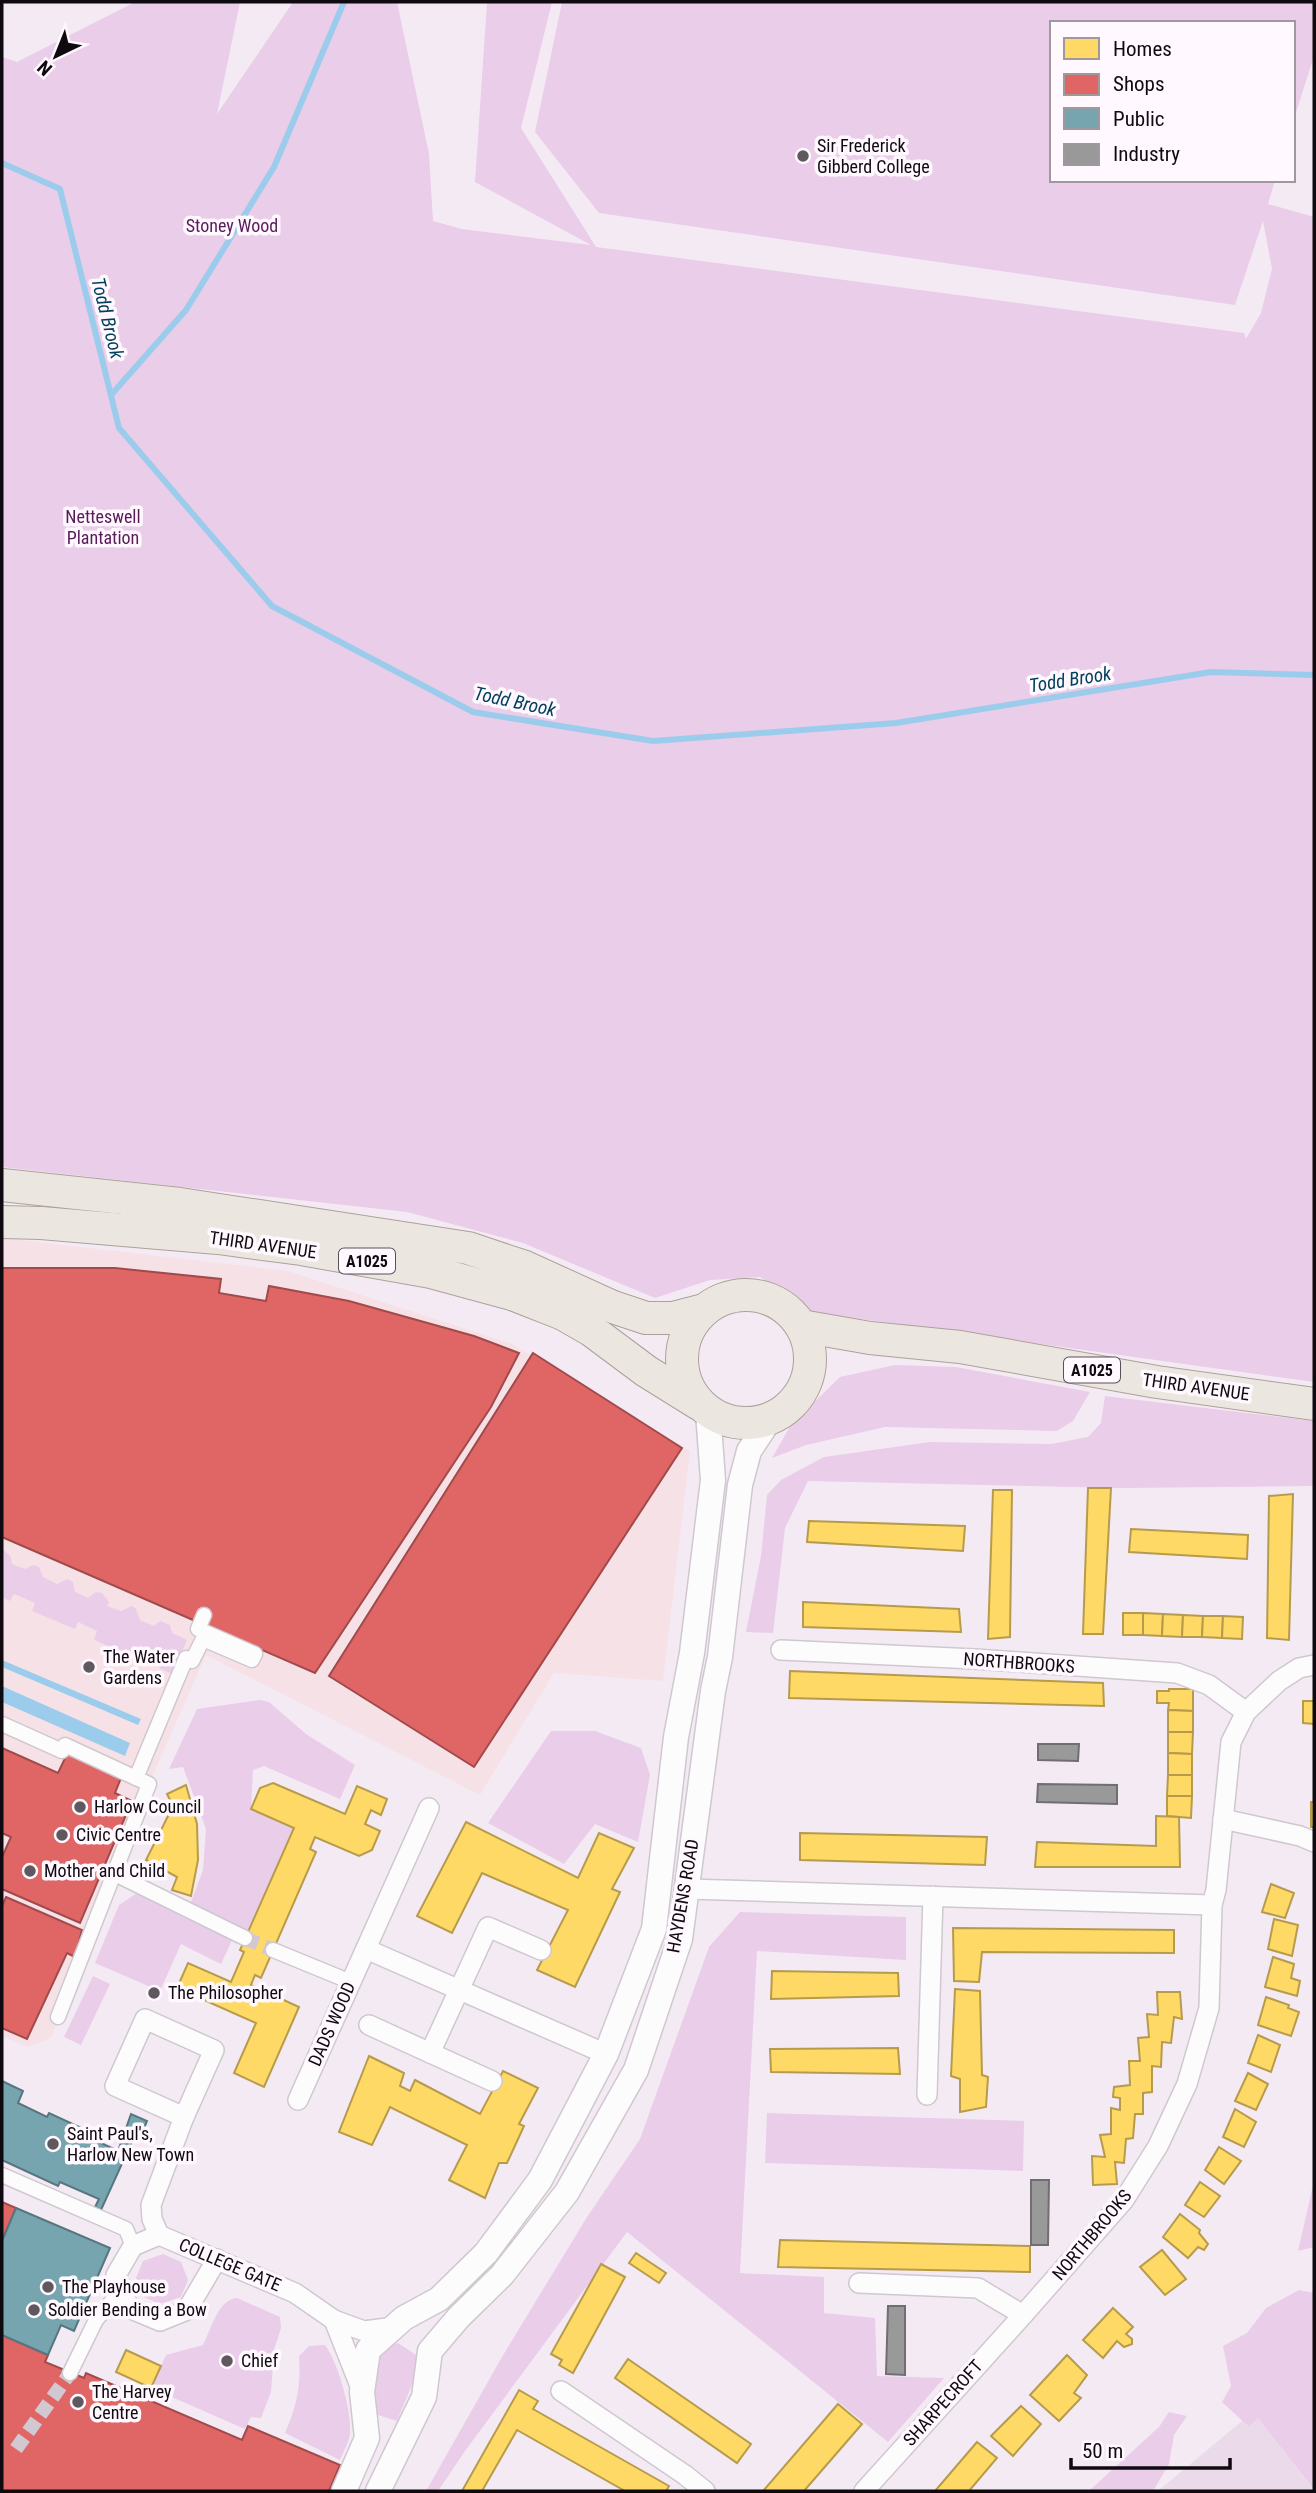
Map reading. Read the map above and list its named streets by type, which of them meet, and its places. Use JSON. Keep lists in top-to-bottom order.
{
  "streets": {
    "main road": ["THIRD AVENUE", "A1025"],
    "street": [
      "NORTHBROOKS",
      "HAYDENS ROAD",
      "DADS WOOD",
      "COLLEGE GATE",
      "SHARPECROFT"
    ]
  },
  "crossings": [
    ["THIRD AVENUE", "A1025"],
    ["THIRD AVENUE", "HAYDENS ROAD"],
    ["A1025", "HAYDENS ROAD"],
    ["NORTHBROOKS", "SHARPECROFT"],
    ["HAYDENS ROAD", "COLLEGE GATE"]
  ],
  "water": ["Todd Brook"],
  "parks": ["Stoney Wood", "Netteswell Plantation"],
  "places": [
    "Sir Frederick Gibberd College",
    "The Water Gardens",
    "Harlow Council",
    "Civic Centre",
    "Mother and Child",
    "The Philosopher",
    "Saint Paul's, Harlow New Town",
    "The Playhouse",
    "Soldier Bending a Bow",
    "Chief",
    "The Harvey Centre"
  ],
  "legend": [
    "Homes",
    "Shops",
    "Public",
    "Industry"
  ],
  "scale_bar": "50 m",
  "north": "bottom left"
}
